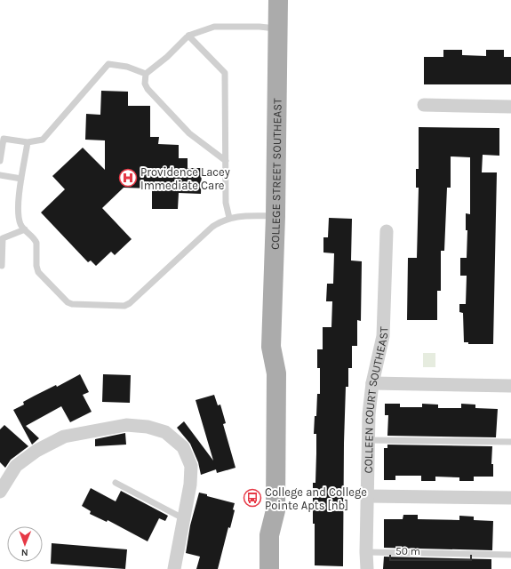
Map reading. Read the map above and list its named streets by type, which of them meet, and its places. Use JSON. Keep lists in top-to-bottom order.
{
  "streets": {
    "main road": ["COLLEGE STREET SOUTHEAST"],
    "street": ["COLLEEN COURT SOUTHEAST"]
  },
  "places": {
    "hospital": ["Providence Lacey Immediate Care"],
    "bus stop": ["College and College Pointe Apts [nb]"]
  },
  "scale_bar": "50 m",
  "north": "bottom"
}
